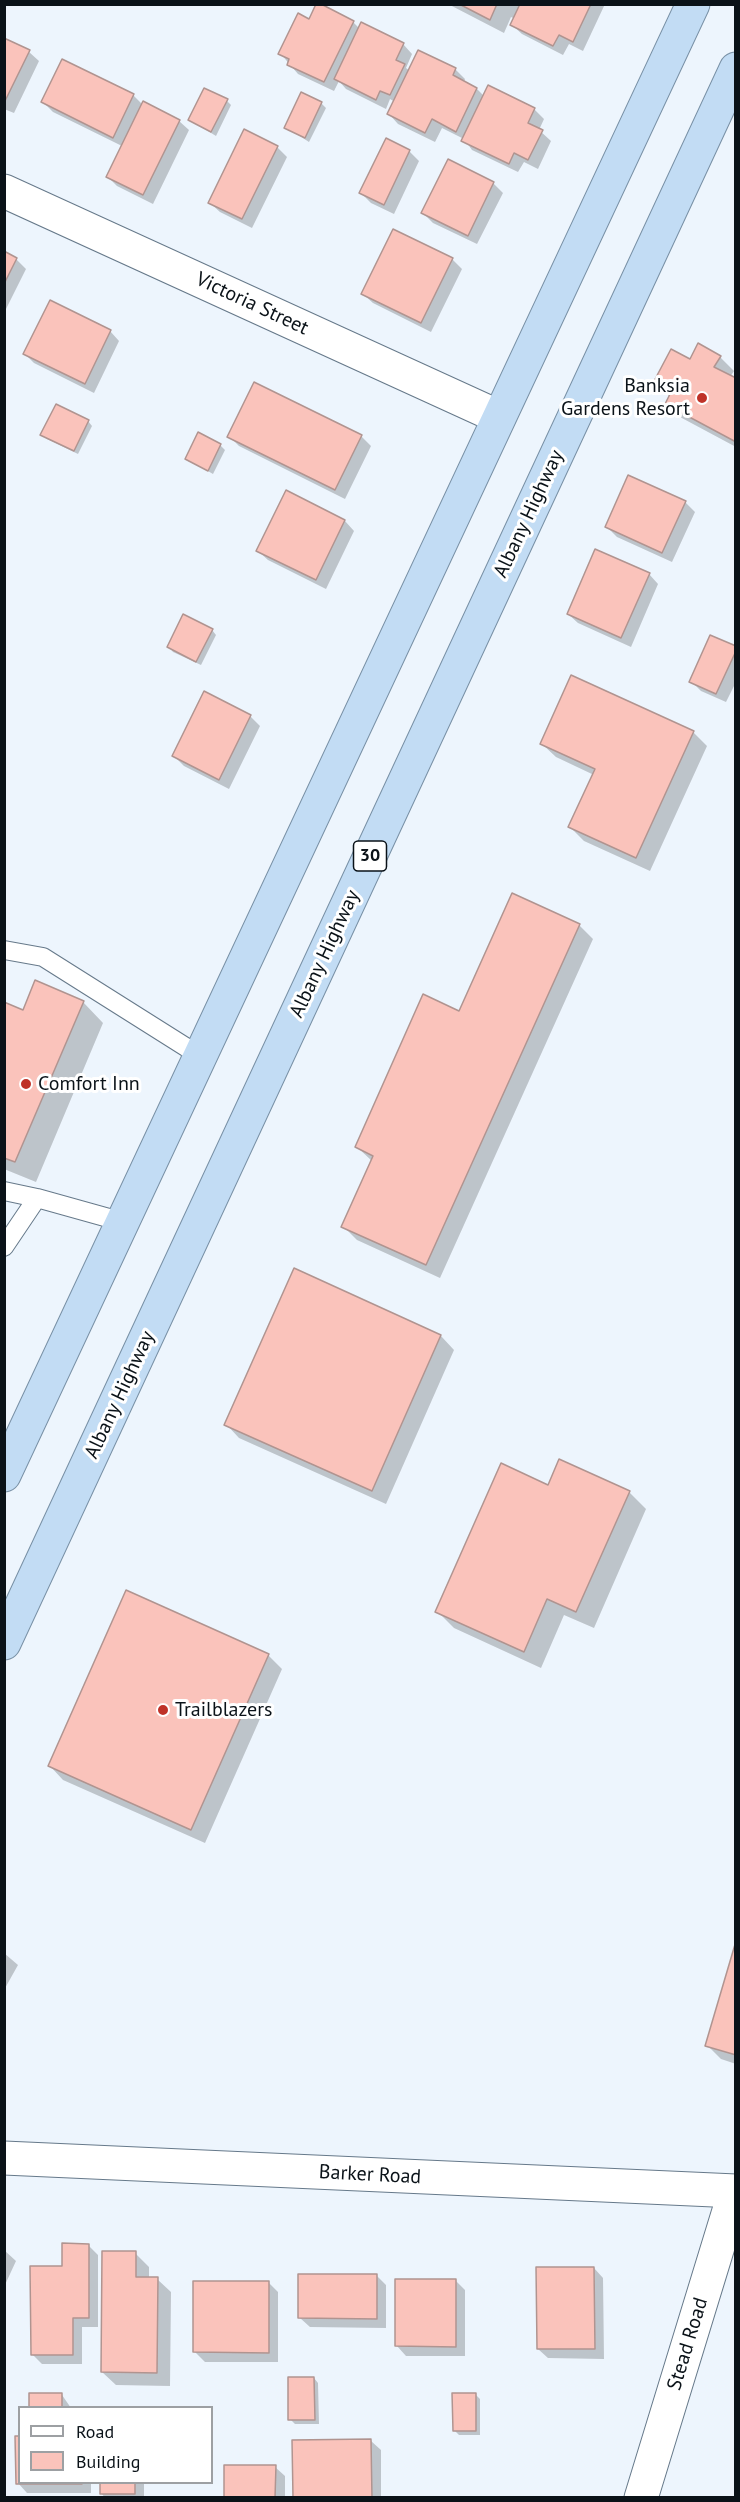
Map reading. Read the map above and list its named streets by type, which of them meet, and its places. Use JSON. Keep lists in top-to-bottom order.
{
  "streets": {
    "highway": ["Albany Highway", "30"],
    "street": ["Victoria Street", "Barker Road", "Stead Road"]
  },
  "crossings": [
    ["Barker Road", "Stead Road"]
  ],
  "places": ["Banksia Gardens Resort", "Comfort Inn", "Trailblazers"],
  "legend": ["Road", "Building"]
}
